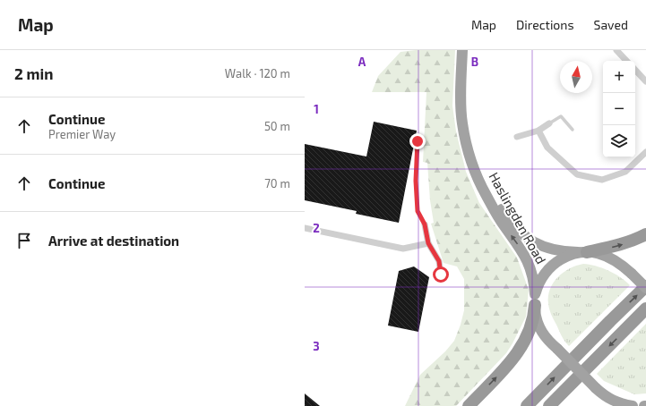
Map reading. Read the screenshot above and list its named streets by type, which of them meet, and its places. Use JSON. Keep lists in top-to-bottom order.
{
  "streets": {
    "highway": ["Haslingden Road"]
  },
  "north": "top",
  "page": {
    "header": "Map",
    "nav": ["Map", "Directions", "Saved"],
    "heading": ["2 min", "Walk · 120 m"],
    "map_buttons": ["+", "−"],
    "list": [
      ["Continue", "Premier Way", "50 m"],
      ["Continue", "70 m"],
      "Arrive at destination"
    ]
  },
  "grid": {
    "columns": ["A", "B"],
    "rows": ["1", "2", "3"]
  }
}
